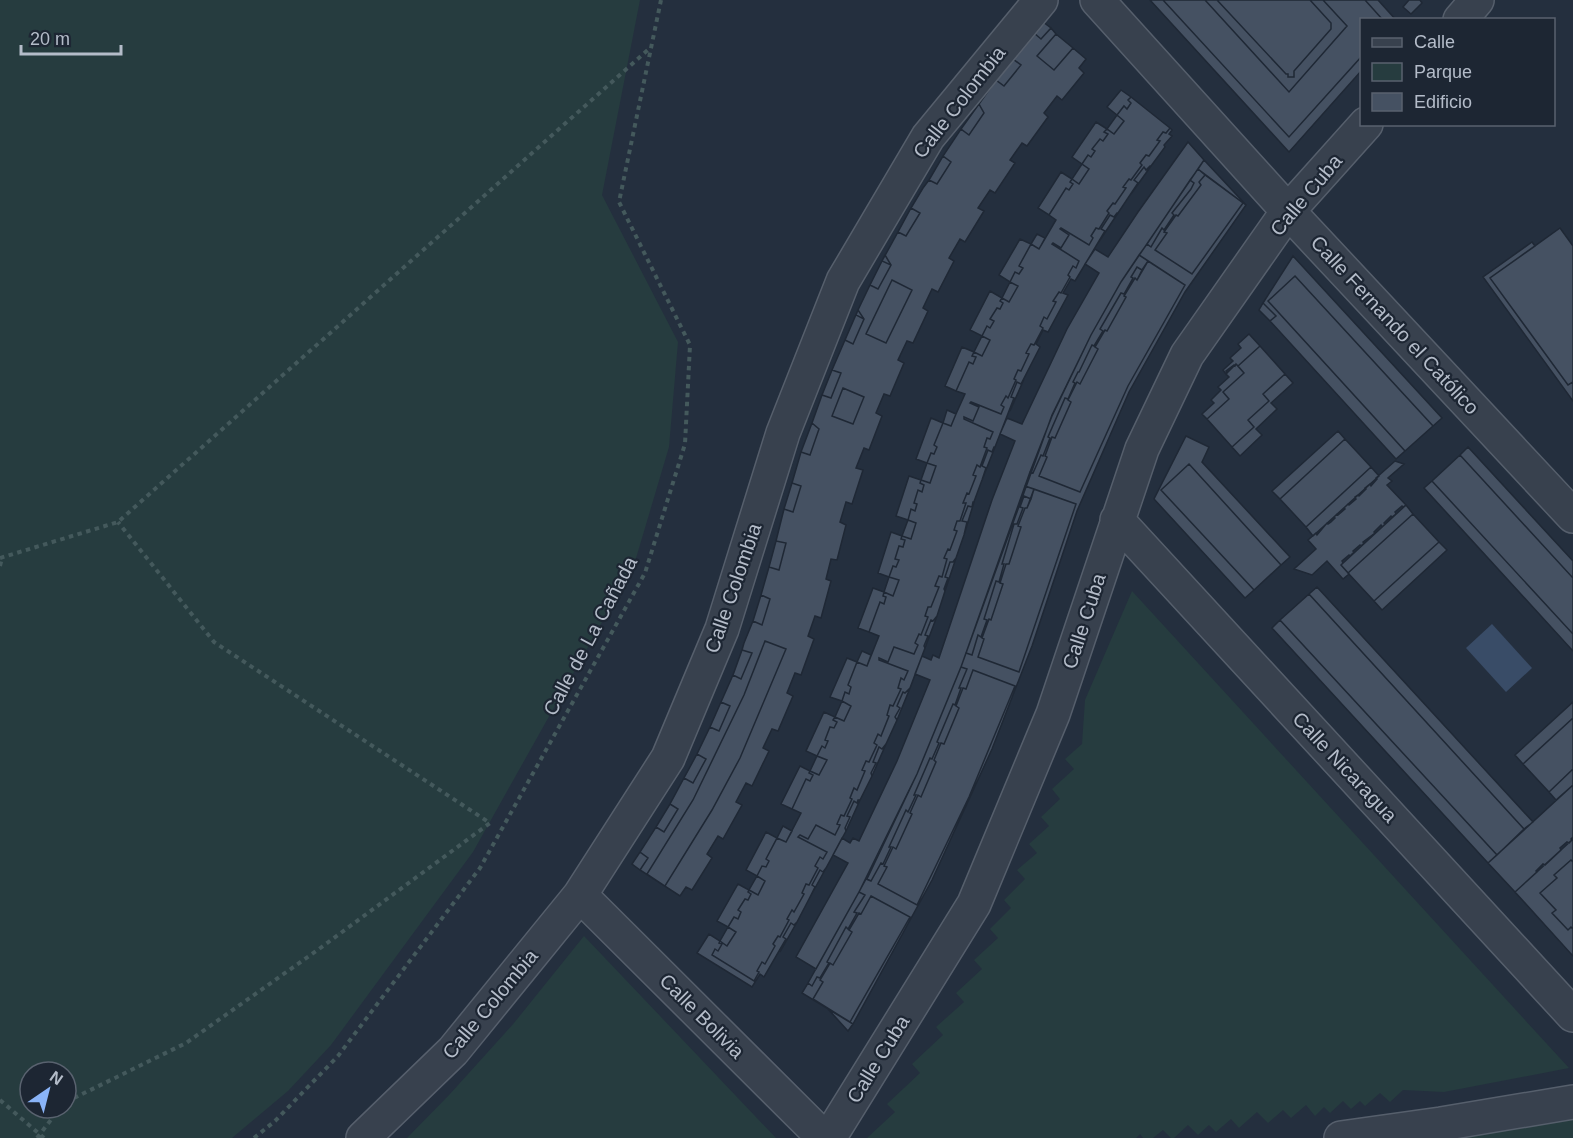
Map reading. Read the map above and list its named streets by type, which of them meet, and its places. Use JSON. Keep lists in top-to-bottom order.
{
  "streets": {
    "street": [
      "Calle Colombia",
      "Calle Cuba",
      "Calle Fernando el Católico",
      "Calle Nicaragua",
      "Calle Bolivia"
    ],
    "path": ["Calle de La Cañada"]
  },
  "crossings": [
    ["Calle Colombia", "Calle Bolivia"],
    ["Calle Cuba", "Calle Fernando el Católico"],
    ["Calle Cuba", "Calle Nicaragua"],
    ["Calle Cuba", "Calle Bolivia"]
  ],
  "legend": ["Calle", "Parque", "Edificio"],
  "scale_bar": "20 m",
  "north": "top right"
}
